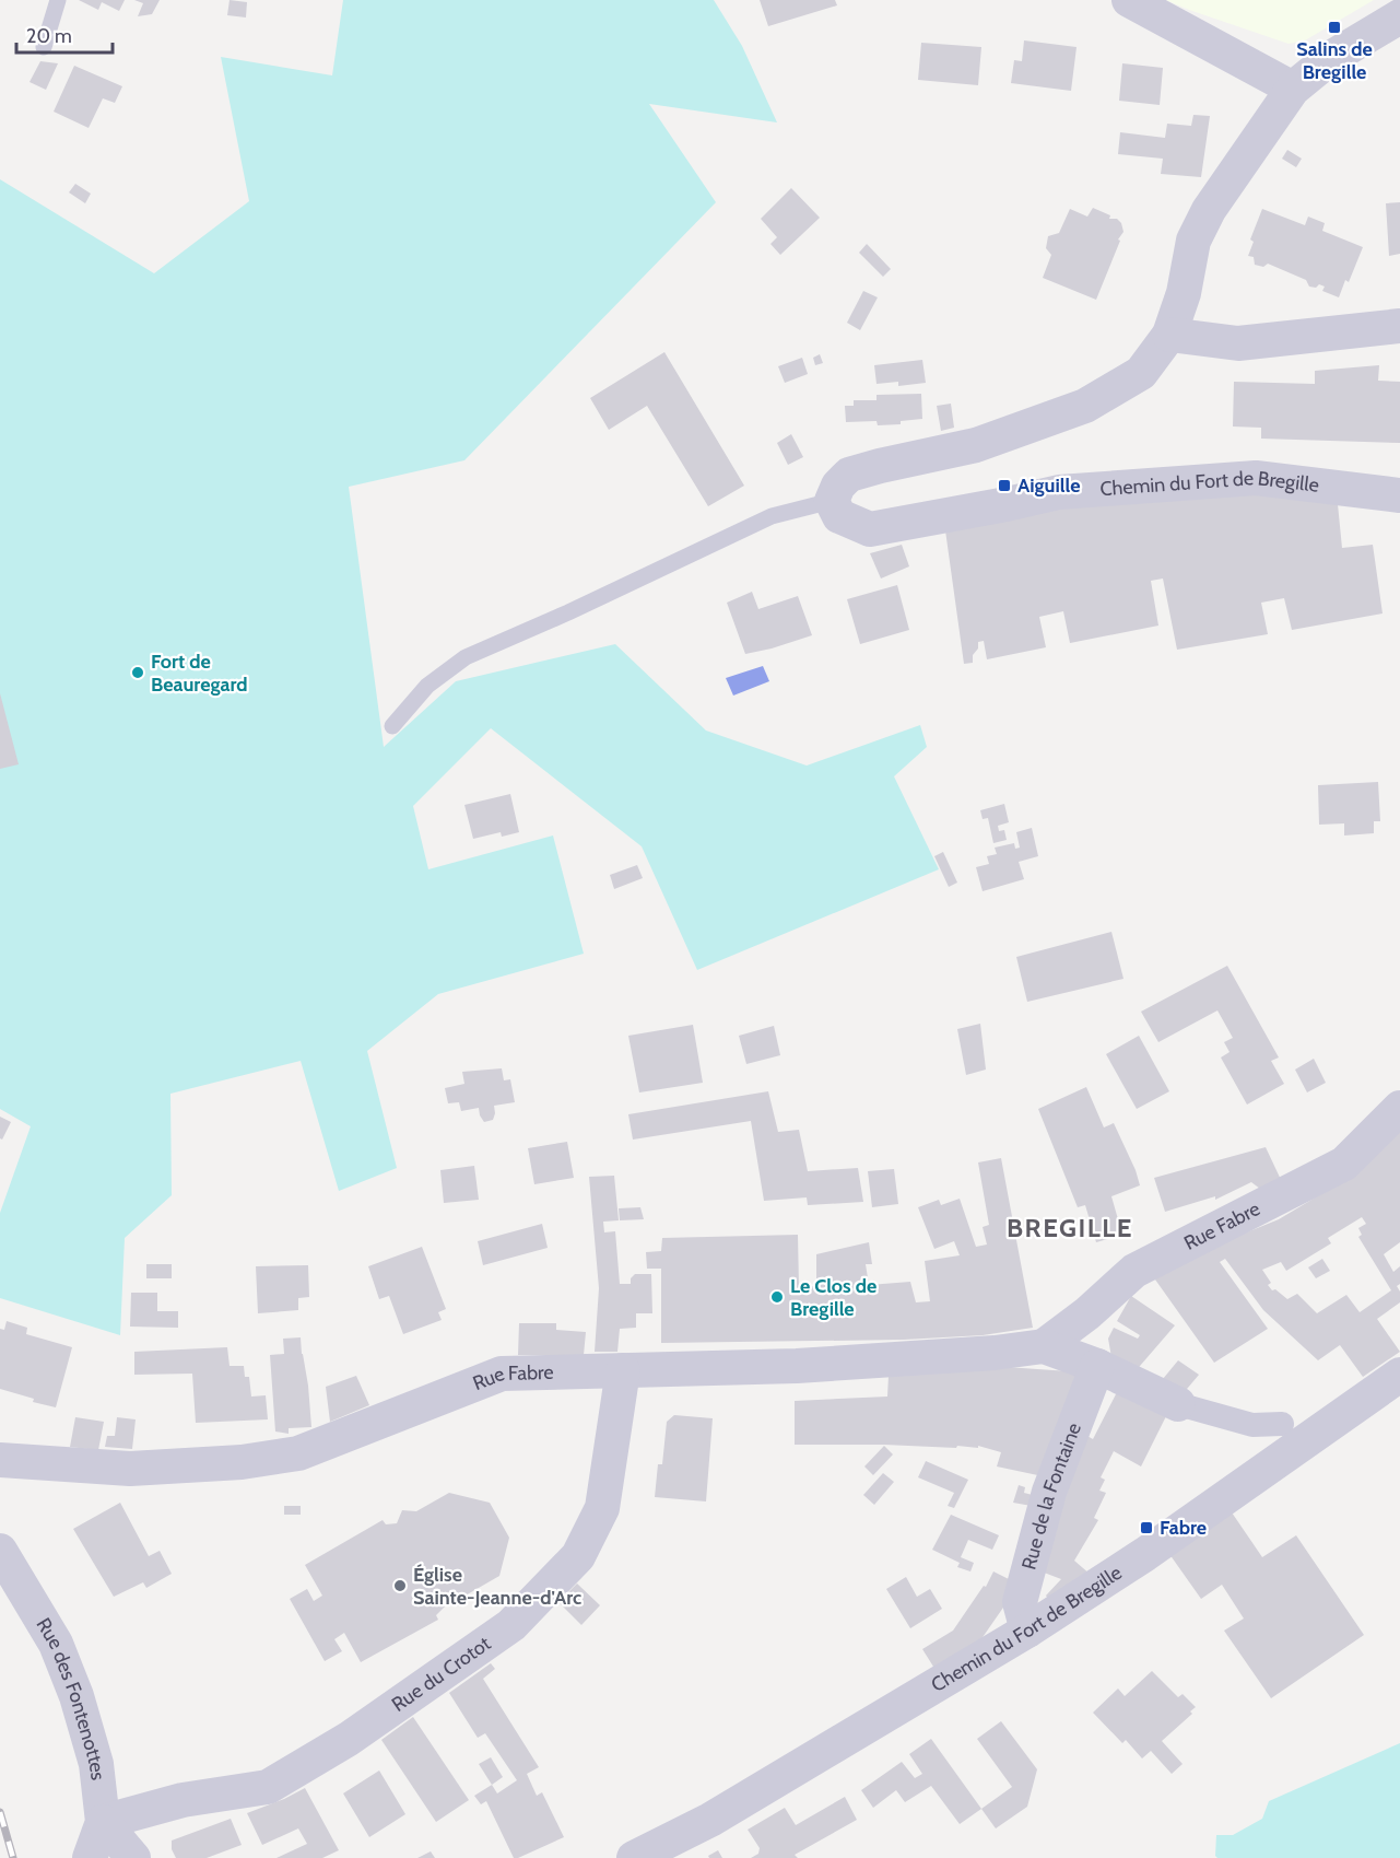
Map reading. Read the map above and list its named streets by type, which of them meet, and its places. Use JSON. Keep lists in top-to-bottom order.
{
  "streets": {
    "street": [
      "Chemin du Fort de Bregille",
      "Rue Fabre",
      "Rue de la Fontaine",
      "Rue du Crotot",
      "Rue des Fontenottes"
    ]
  },
  "crossings": [
    ["Chemin du Fort de Bregille", "Rue de la Fontaine"],
    ["Rue Fabre", "Rue de la Fontaine"],
    ["Rue Fabre", "Rue du Crotot"],
    ["Rue du Crotot", "Rue des Fontenottes"]
  ],
  "districts": ["BREGILLE"],
  "places": {
    "transit": ["Salins de Bregille", "Aiguille", "Fabre"],
    "other": ["Fort de Beauregard", "Le Clos de Bregille", "Église Sainte-Jeanne-d'Arc"]
  },
  "scale_bar": "20 m"
}
